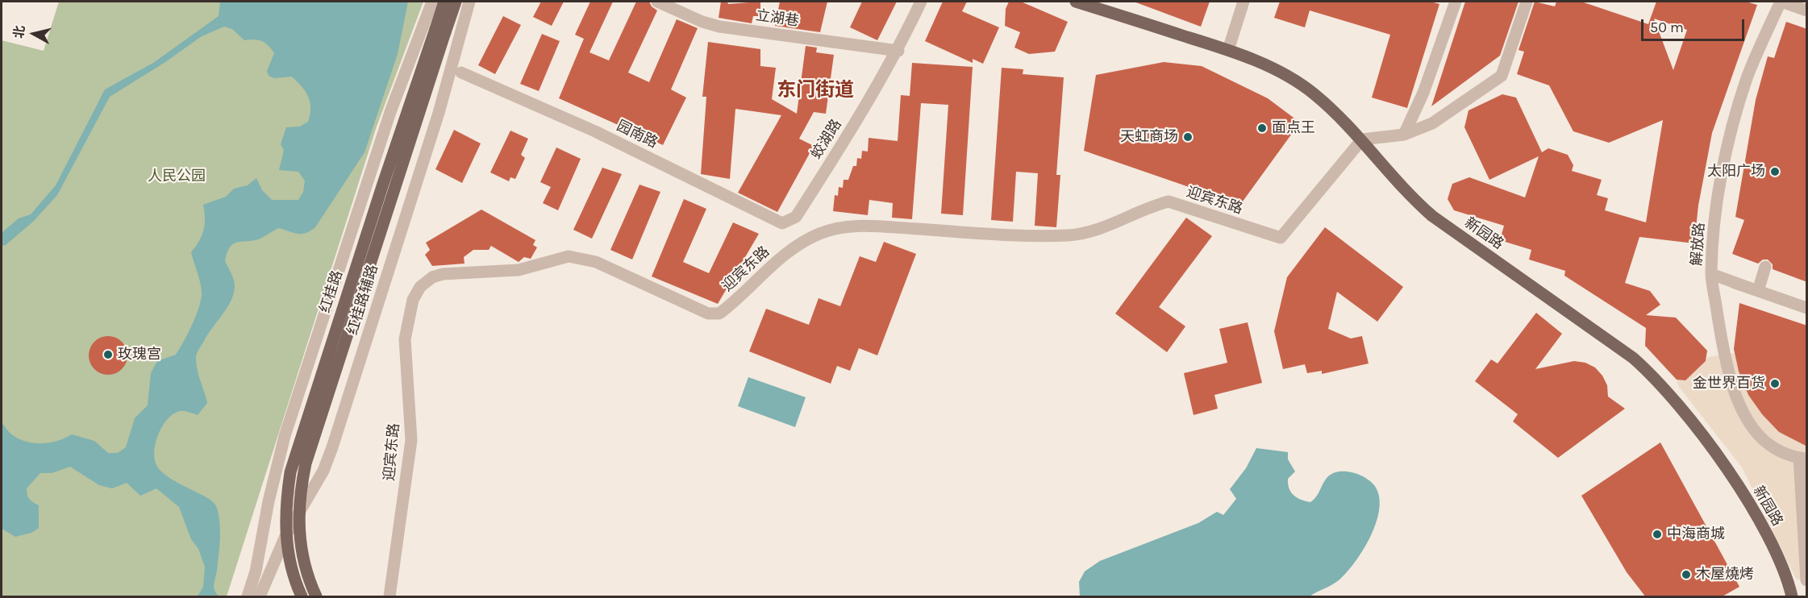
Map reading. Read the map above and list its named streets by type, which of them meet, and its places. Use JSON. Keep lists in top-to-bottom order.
{
  "streets": {
    "main road": ["新园路", "红桂路"],
    "street": [
      "立湖巷",
      "园南路",
      "蛟湖路",
      "迎宾东路",
      "解放路",
      "红桂路辅路"
    ]
  },
  "crossings": [
    ["立湖巷", "蛟湖路"],
    ["园南路", "蛟湖路"],
    ["迎宾东路", "新园路"]
  ],
  "districts": ["东门街道"],
  "parks": ["人民公园"],
  "places": [
    "面点王",
    "天虹商场",
    "太阳广场",
    "玫瑰宫",
    "金世界百货",
    "中海商城",
    "木屋燒烤"
  ],
  "scale_bar": "50 m",
  "north": "left"
}
